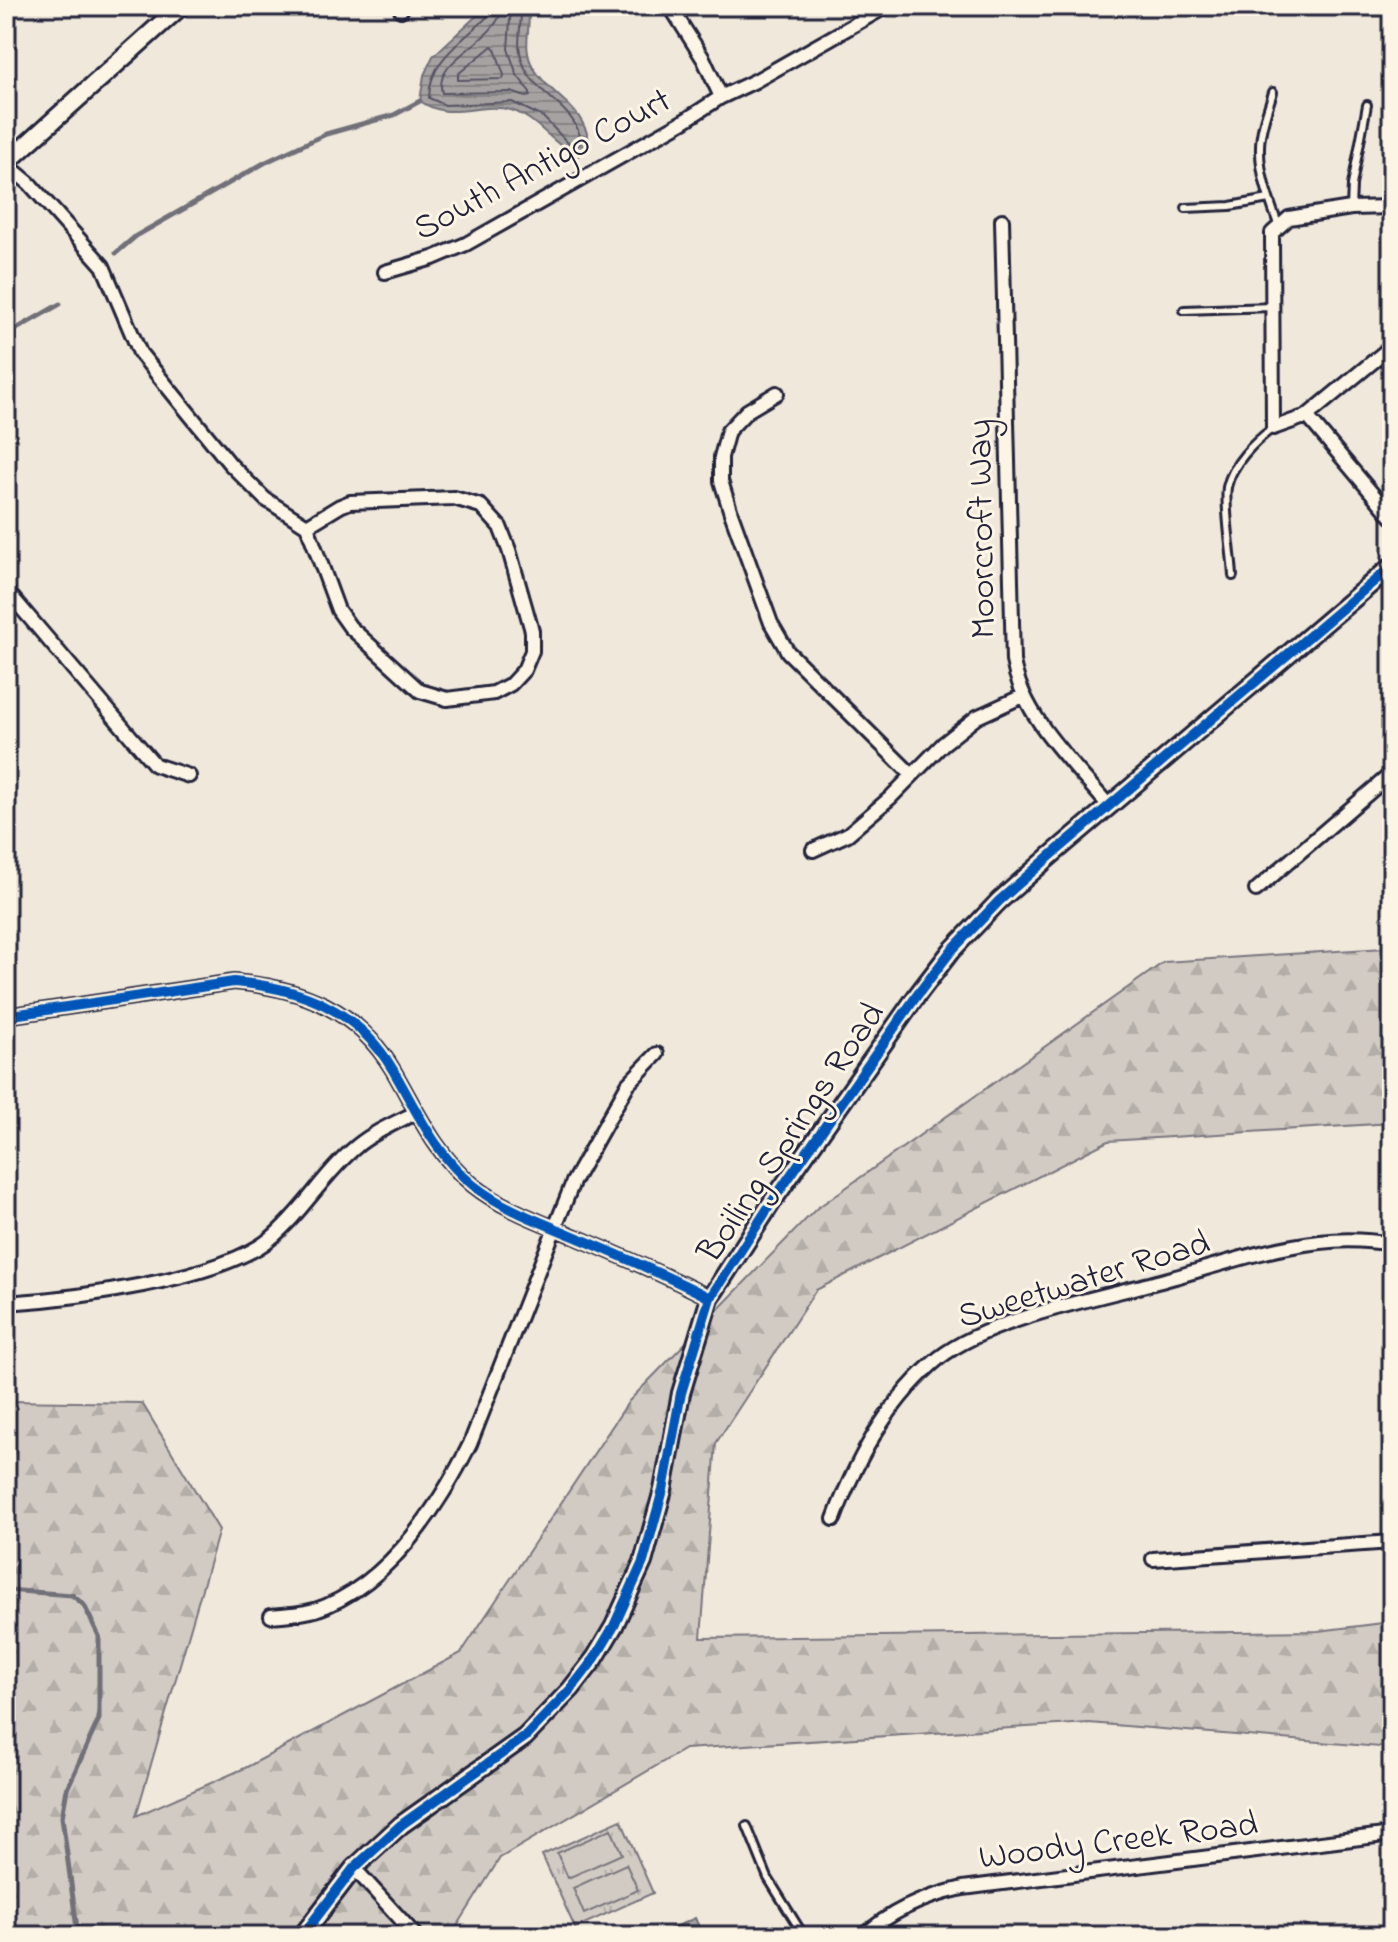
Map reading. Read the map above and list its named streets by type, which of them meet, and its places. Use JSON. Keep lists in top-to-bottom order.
{
  "streets": {
    "street": [
      "South Antigo Court",
      "Moorcroft Way",
      "Boiling Springs Road",
      "Sweetwater Road",
      "Woody Creek Road"
    ]
  },
  "crossings": [
    ["Moorcroft Way", "Boiling Springs Road"]
  ]
}
